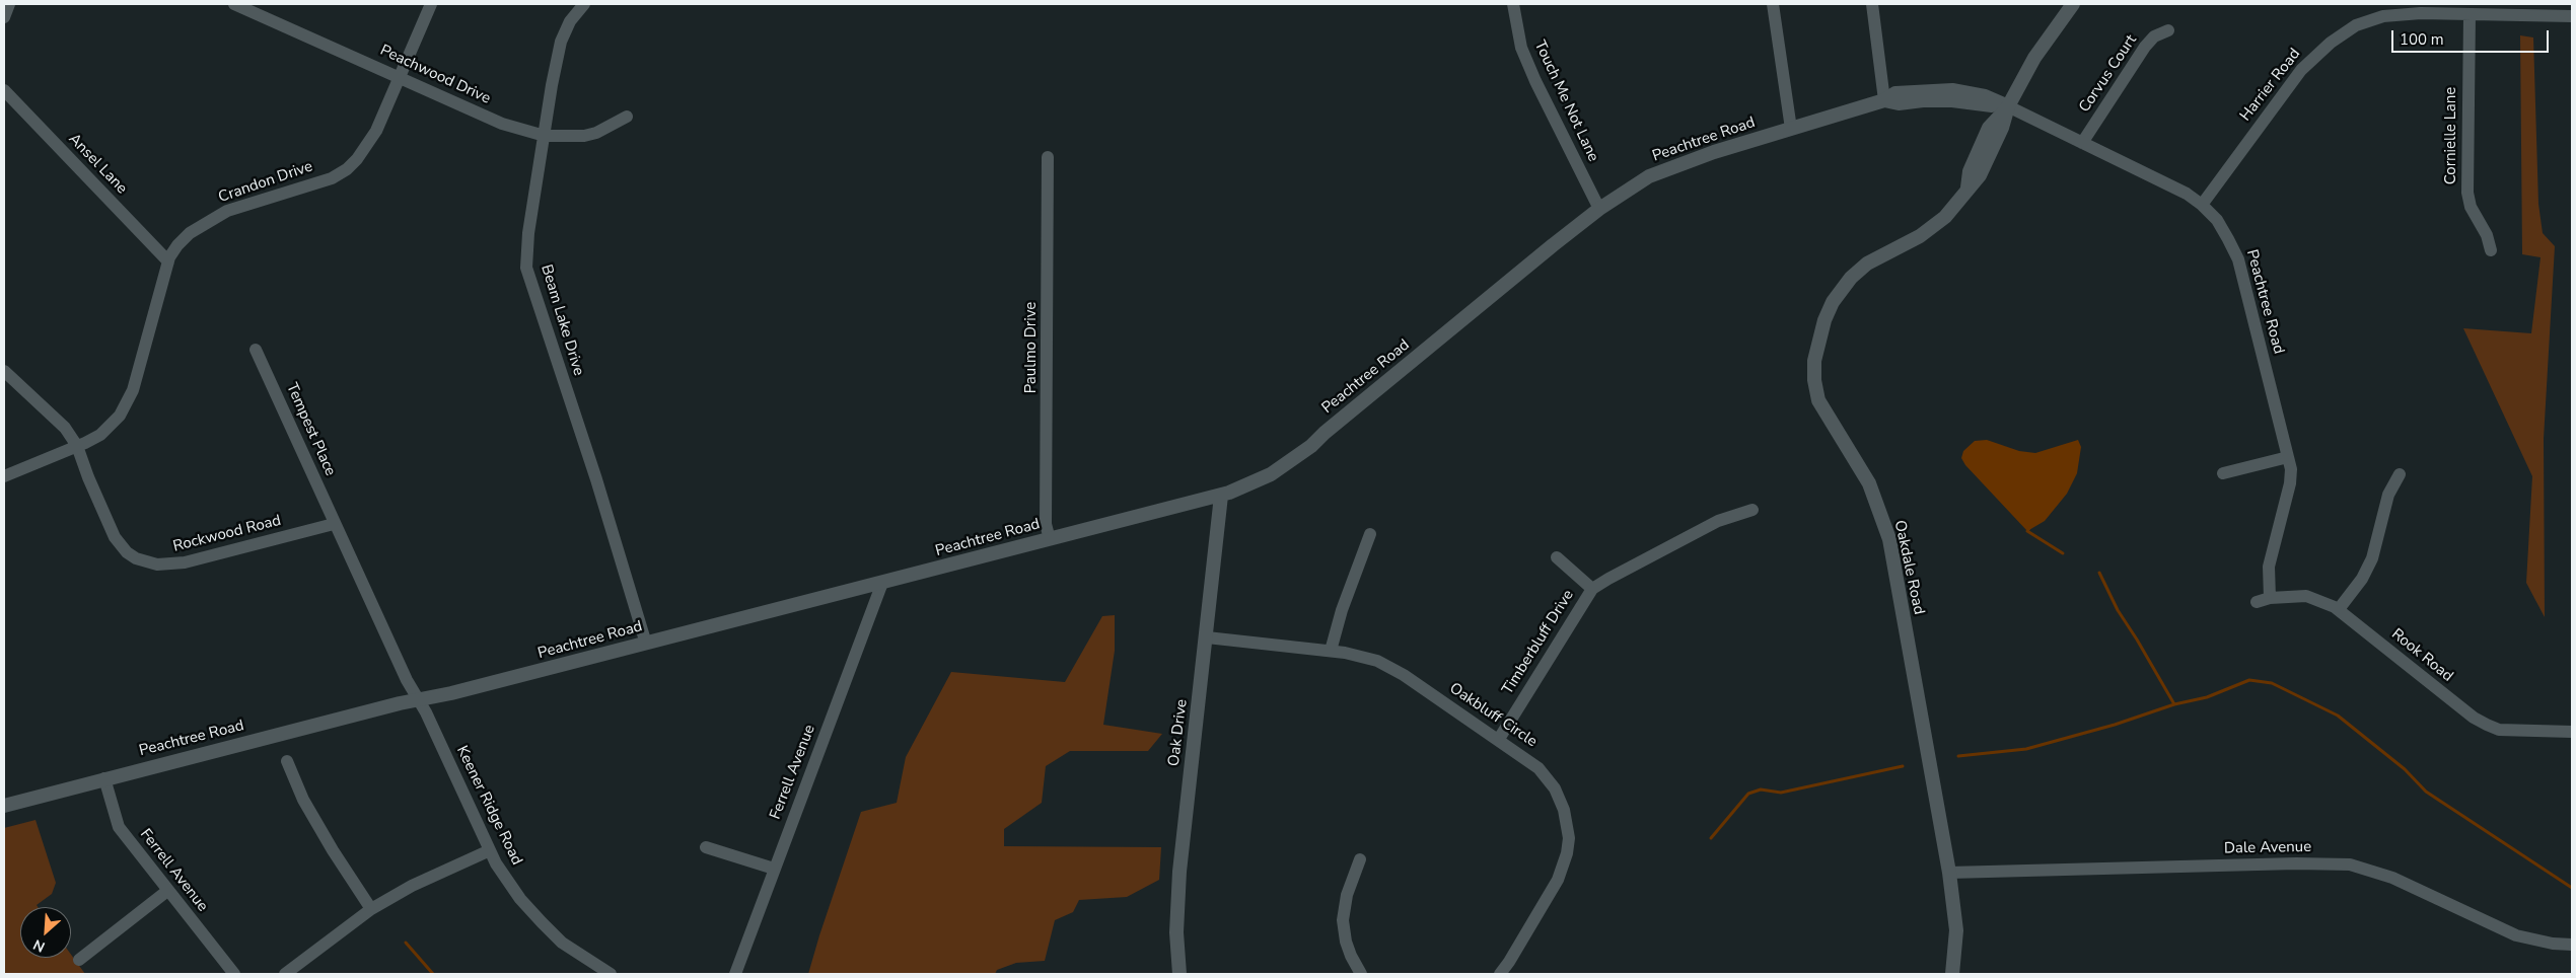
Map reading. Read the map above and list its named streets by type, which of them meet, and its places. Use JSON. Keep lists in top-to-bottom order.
{
  "streets": {
    "street": [
      "Corvus Court",
      "Peachwood Drive",
      "Harrier Road",
      "Touch Me Not Lane",
      "Cornielle Lane",
      "Peachtree Road",
      "Ansel Lane",
      "Crandon Drive",
      "Beam Lake Drive",
      "Paulmo Drive",
      "Tempest Place",
      "Rockwood Road",
      "Oakdale Road",
      "Timberbluff Drive",
      "Rook Road",
      "Oakbluff Circle",
      "Oak Drive",
      "Ferrell Avenue",
      "Keener Ridge Road",
      "Dale Avenue"
    ]
  },
  "crossings": [
    ["Corvus Court", "Peachtree Road"],
    ["Peachwood Drive", "Crandon Drive"],
    ["Peachwood Drive", "Beam Lake Drive"],
    ["Harrier Road", "Cornielle Lane"],
    ["Harrier Road", "Peachtree Road"],
    ["Touch Me Not Lane", "Peachtree Road"],
    ["Peachtree Road", "Beam Lake Drive"],
    ["Peachtree Road", "Paulmo Drive"],
    ["Peachtree Road", "Oakdale Road"],
    ["Peachtree Road", "Rook Road"],
    ["Peachtree Road", "Oak Drive"],
    ["Peachtree Road", "Ferrell Avenue"],
    ["Peachtree Road", "Keener Ridge Road"],
    ["Ansel Lane", "Crandon Drive"],
    ["Crandon Drive", "Rockwood Road"],
    ["Tempest Place", "Rockwood Road"],
    ["Oakdale Road", "Dale Avenue"],
    ["Timberbluff Drive", "Oakbluff Circle"],
    ["Oakbluff Circle", "Oak Drive"]
  ],
  "scale_bar": "100 m",
  "north": "bottom left"
}
